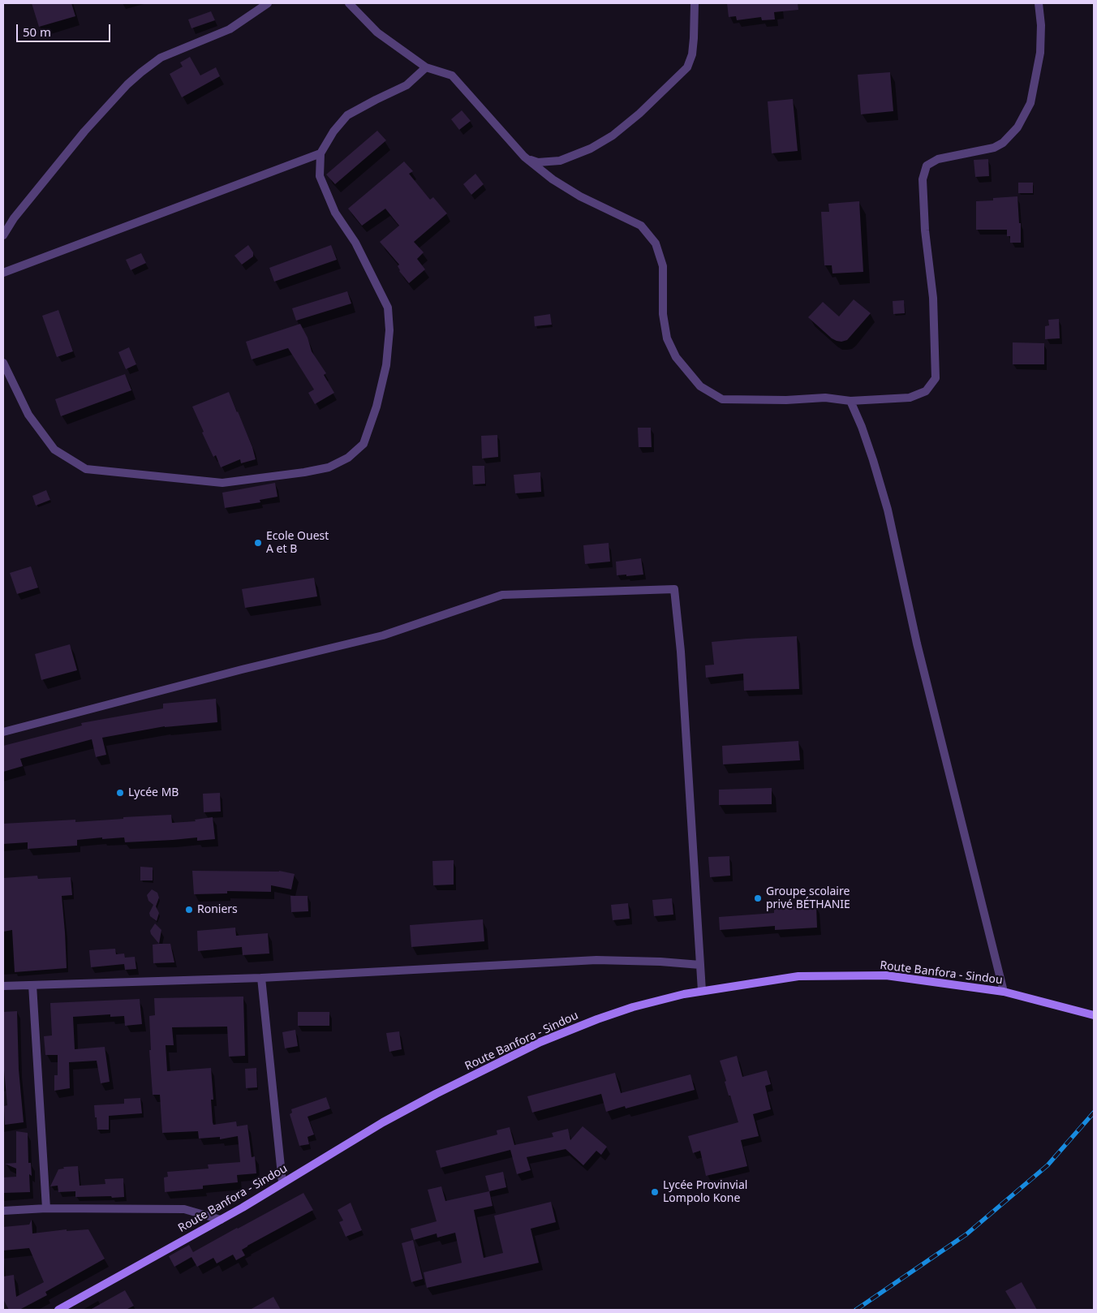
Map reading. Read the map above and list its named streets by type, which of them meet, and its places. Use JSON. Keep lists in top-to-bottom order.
{
  "streets": {
    "main road": ["Route Banfora - Sindou"]
  },
  "places": [
    "Ecole Ouest A et B",
    "Lycée MB",
    "Groupe scolaire privé BÉTHANIE",
    "Roniers",
    "Lycée Provinvial Lompolo Kone"
  ],
  "scale_bar": "50 m"
}
